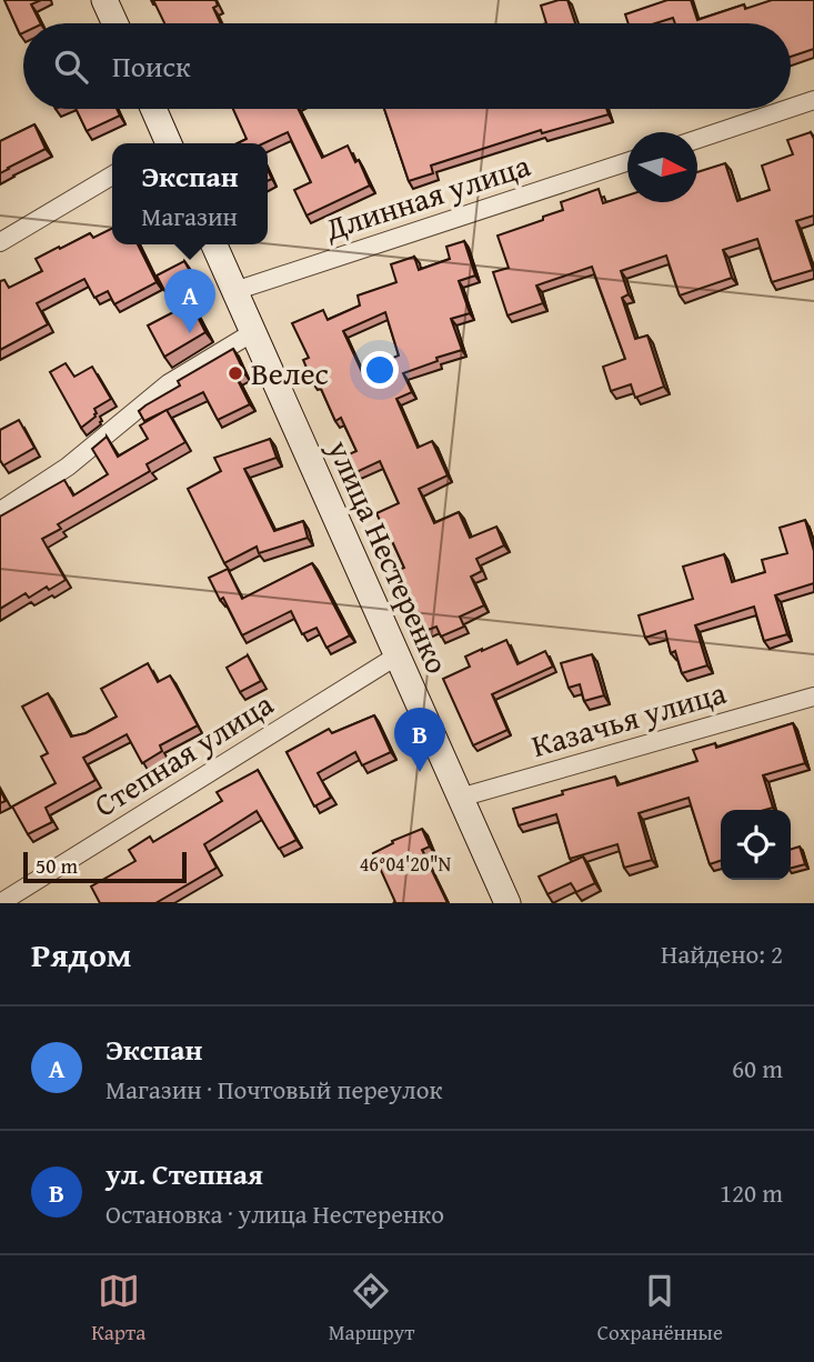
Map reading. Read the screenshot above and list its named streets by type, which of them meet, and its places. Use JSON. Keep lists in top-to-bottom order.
{
  "streets": {
    "street": [
      "Длинная улица",
      "улица Нестеренко",
      "Казачья улица",
      "Степная улица"
    ]
  },
  "crossings": [
    ["Длинная улица", "улица Нестеренко"],
    ["улица Нестеренко", "Казачья улица"],
    ["улица Нестеренко", "Степная улица"]
  ],
  "places": ["Велес"],
  "scale_bar": "50 m",
  "north": "right",
  "page": {
    "search": "Поиск",
    "popup": ["Экспан", "Магазин"],
    "pins": ["A", "B"],
    "scale": "50 m",
    "heading": ["Рядом", "Найдено: 2"],
    "list": [
      {
        "mark": "A",
        "name": "Экспан",
        "note": "Магазин · Почтовый переулок",
        "value": "60 m"
      },
      {
        "mark": "B",
        "name": "ул. Степная",
        "note": "Остановка · улица Нестеренко",
        "value": "120 m"
      }
    ],
    "nav": ["Карта", "Маршрут", "Сохранённые"]
  },
  "coordinates": ["46°04'20\"N"]
}
